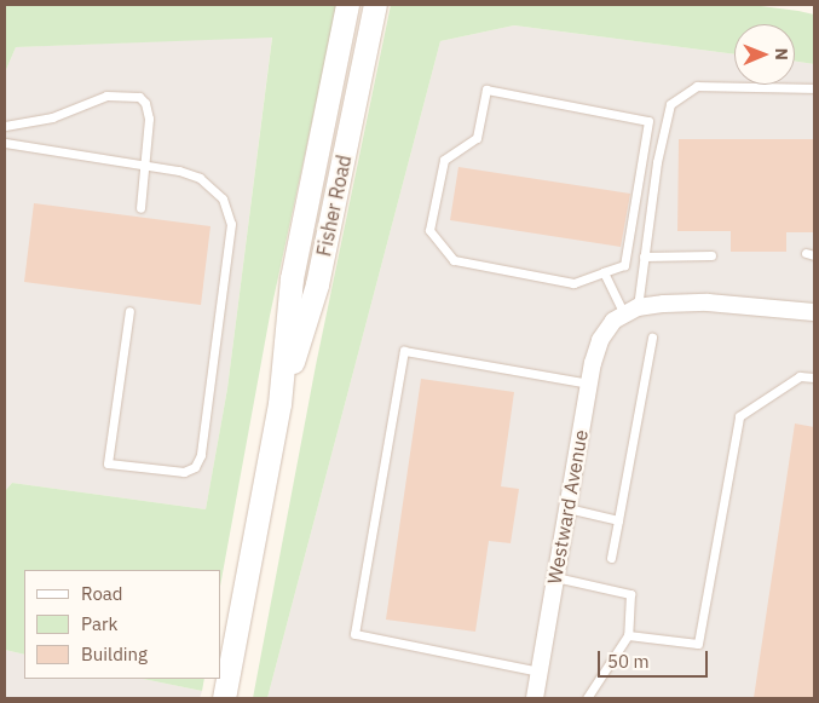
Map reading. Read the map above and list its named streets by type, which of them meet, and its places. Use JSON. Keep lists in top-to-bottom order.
{
  "streets": {
    "main road": ["Fisher Road"],
    "street": ["Westward Avenue"]
  },
  "legend": ["Road", "Park", "Building"],
  "scale_bar": "50 m",
  "north": "right"
}
